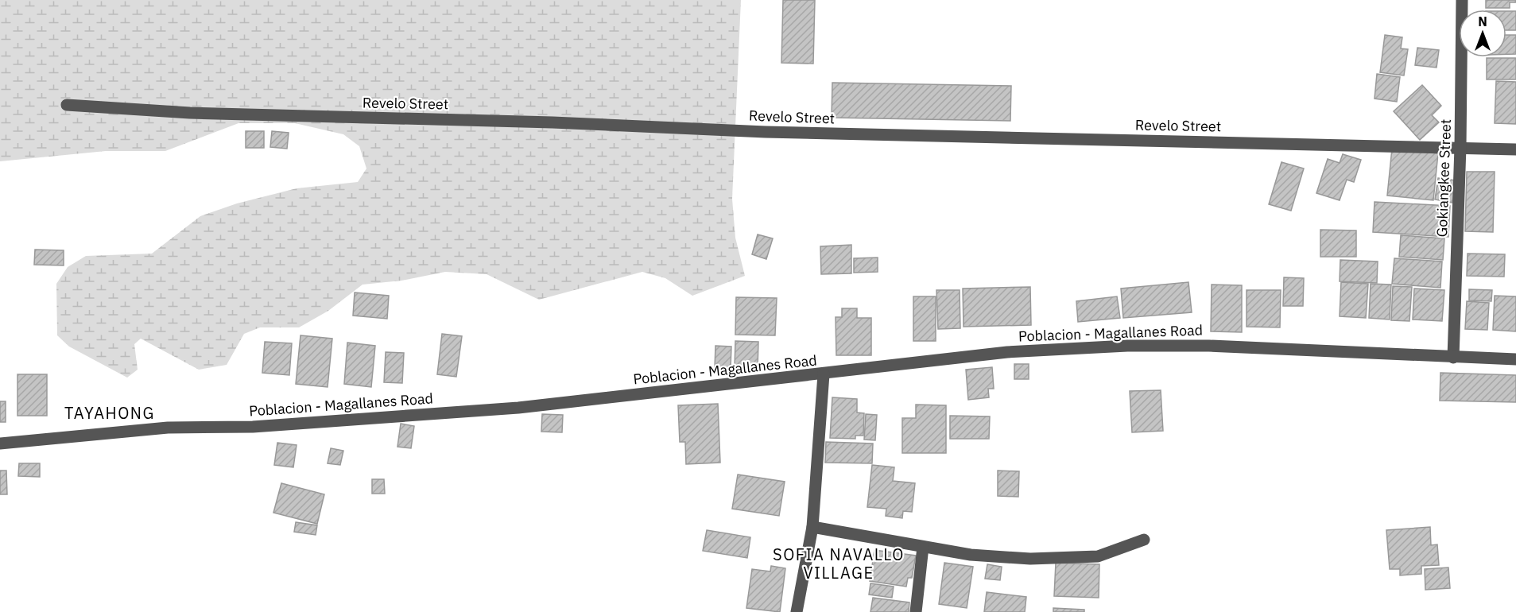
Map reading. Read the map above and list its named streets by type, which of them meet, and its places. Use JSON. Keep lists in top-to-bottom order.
{
  "streets": {
    "street": ["Revelo Street", "Gokiangkee Street", "Poblacion - Magallanes Road"]
  },
  "crossings": [
    ["Revelo Street", "Gokiangkee Street"],
    ["Gokiangkee Street", "Poblacion - Magallanes Road"]
  ],
  "districts": ["TAYAHONG", "SOFIA NAVALLO VILLAGE"],
  "north": "top"
}
